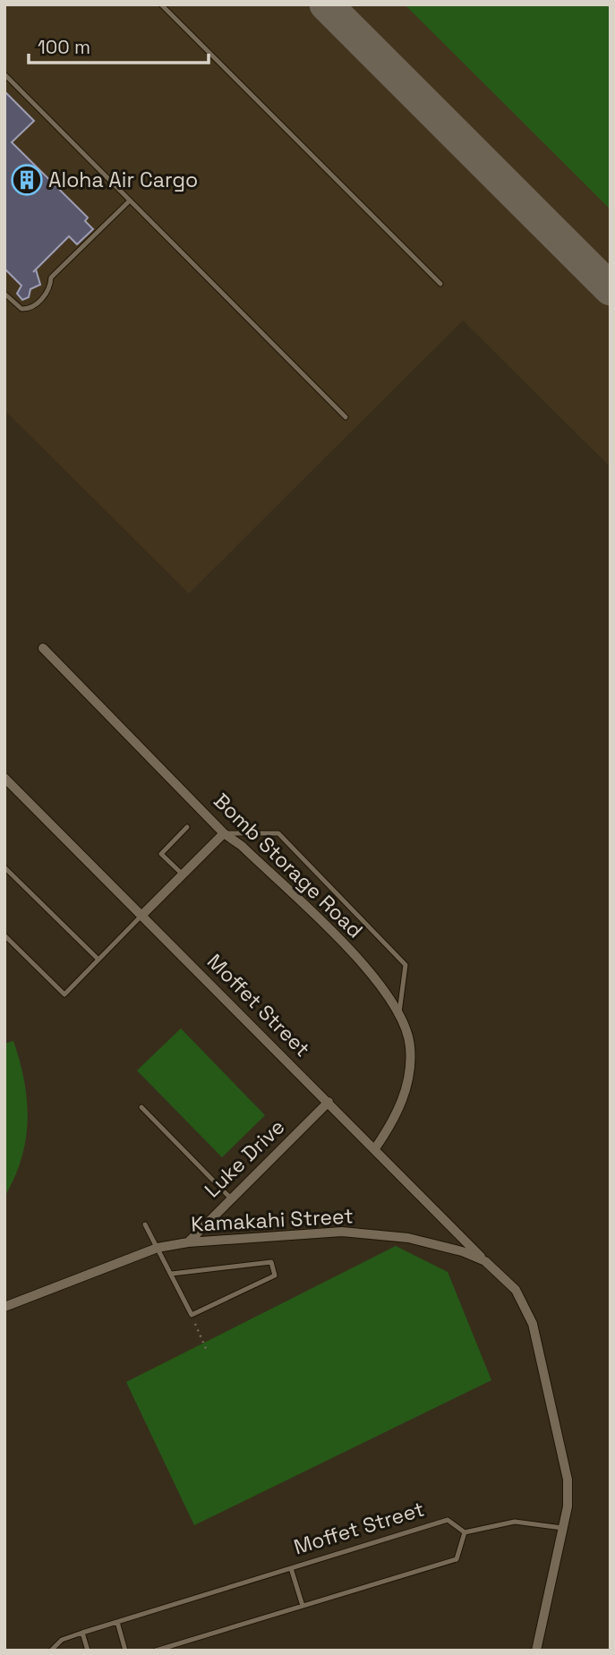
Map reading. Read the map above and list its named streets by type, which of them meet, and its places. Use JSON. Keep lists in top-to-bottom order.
{
  "streets": {
    "street": [
      "Bomb Storage Road",
      "Moffet Street",
      "Luke Drive",
      "Kamakahi Street"
    ]
  },
  "crossings": [
    ["Bomb Storage Road", "Moffet Street"],
    ["Moffet Street", "Luke Drive"],
    ["Moffet Street", "Kamakahi Street"],
    ["Luke Drive", "Kamakahi Street"]
  ],
  "places": {
    "building": ["Aloha Air Cargo"]
  },
  "scale_bar": "100 m"
}
